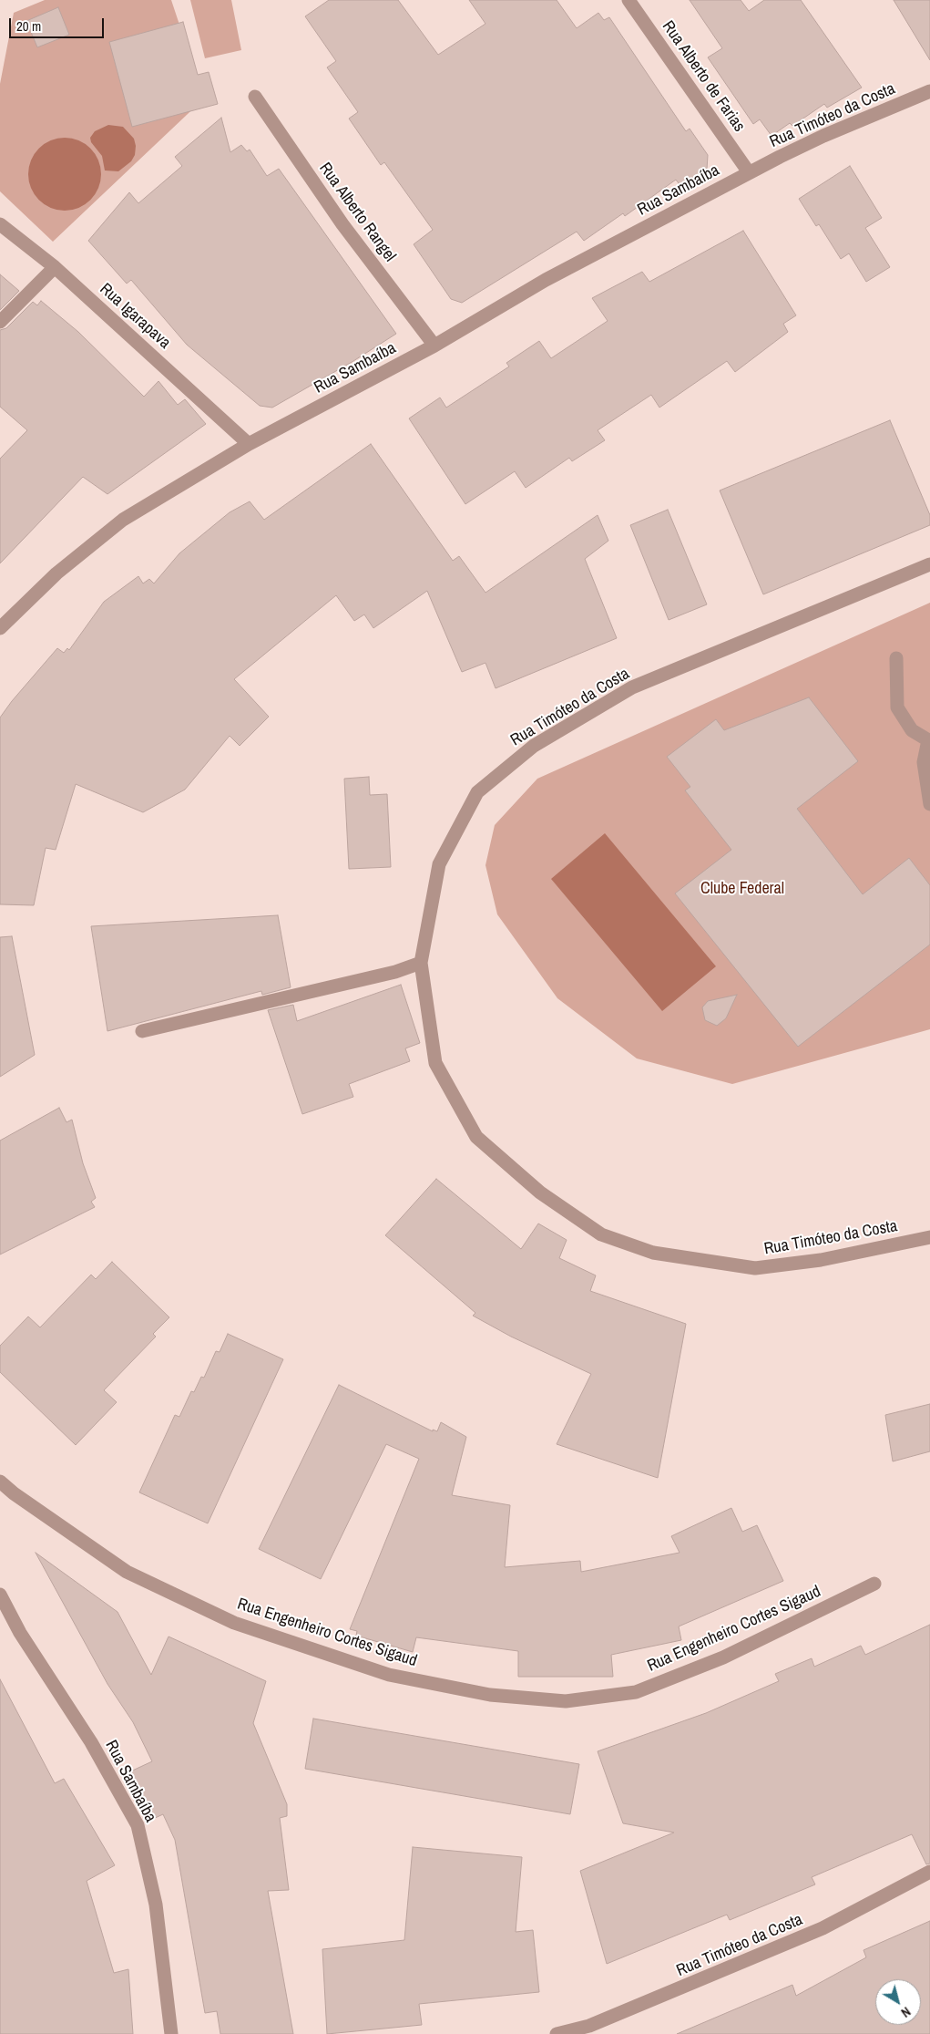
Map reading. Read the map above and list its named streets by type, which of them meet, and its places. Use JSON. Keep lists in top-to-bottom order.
{
  "streets": {
    "street": [
      "Rua Alberto de Farias",
      "Rua Timóteo da Costa",
      "Rua Sambaíba",
      "Rua Alberto Rangel",
      "Rua Igarapava",
      "Rua Engenheiro Cortes Sigaud"
    ]
  },
  "crossings": [
    ["Rua Alberto de Farias", "Rua Timóteo da Costa"],
    ["Rua Alberto de Farias", "Rua Sambaíba"],
    ["Rua Timóteo da Costa", "Rua Sambaíba"],
    ["Rua Sambaíba", "Rua Alberto Rangel"],
    ["Rua Sambaíba", "Rua Igarapava"]
  ],
  "parks": ["Clube Federal"],
  "scale_bar": "20 m",
  "north": "bottom right"
}
